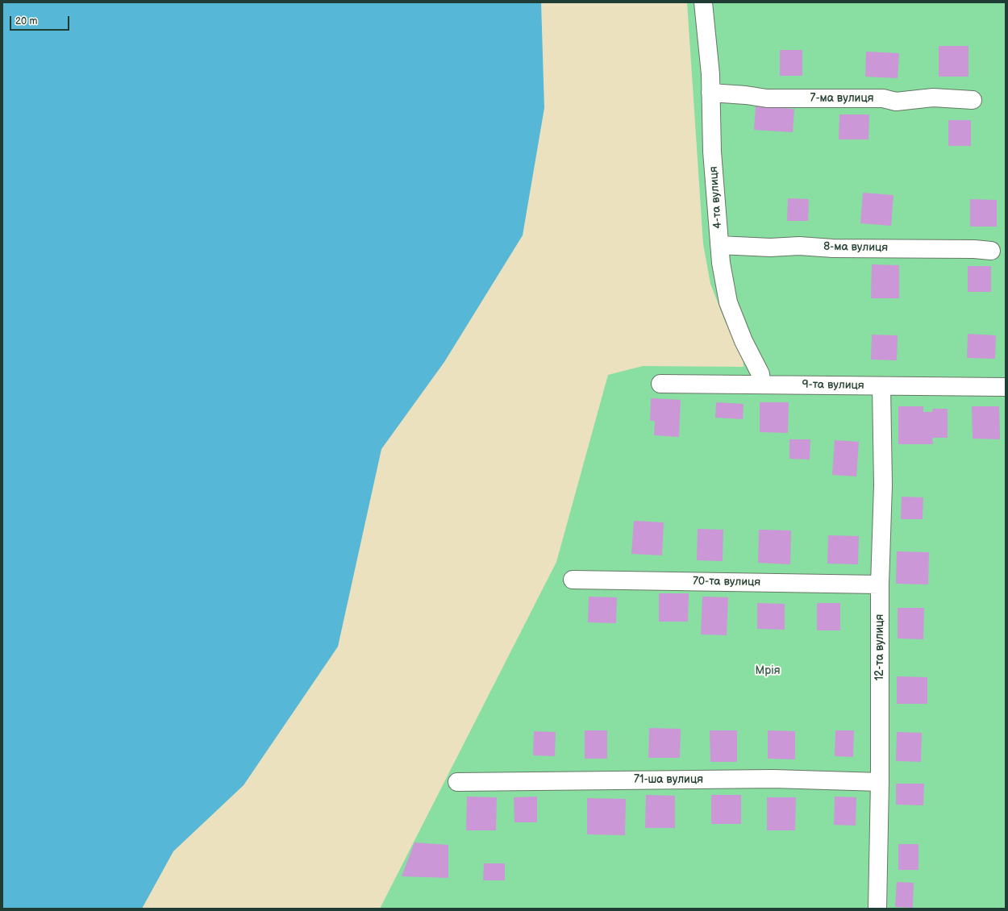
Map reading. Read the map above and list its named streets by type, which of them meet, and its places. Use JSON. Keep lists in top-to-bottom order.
{
  "streets": {
    "street": [
      "7-ма вулиця",
      "4-та вулиця",
      "8-ма вулиця",
      "9-та вулиця",
      "70-та вулиця",
      "12-та вулиця",
      "71-ша вулиця"
    ]
  },
  "crossings": [
    ["7-ма вулиця", "4-та вулиця"],
    ["4-та вулиця", "8-ма вулиця"],
    ["4-та вулиця", "9-та вулиця"],
    ["9-та вулиця", "12-та вулиця"],
    ["70-та вулиця", "12-та вулиця"],
    ["12-та вулиця", "71-ша вулиця"]
  ],
  "parks": ["Мрія"],
  "scale_bar": "20 m"
}
